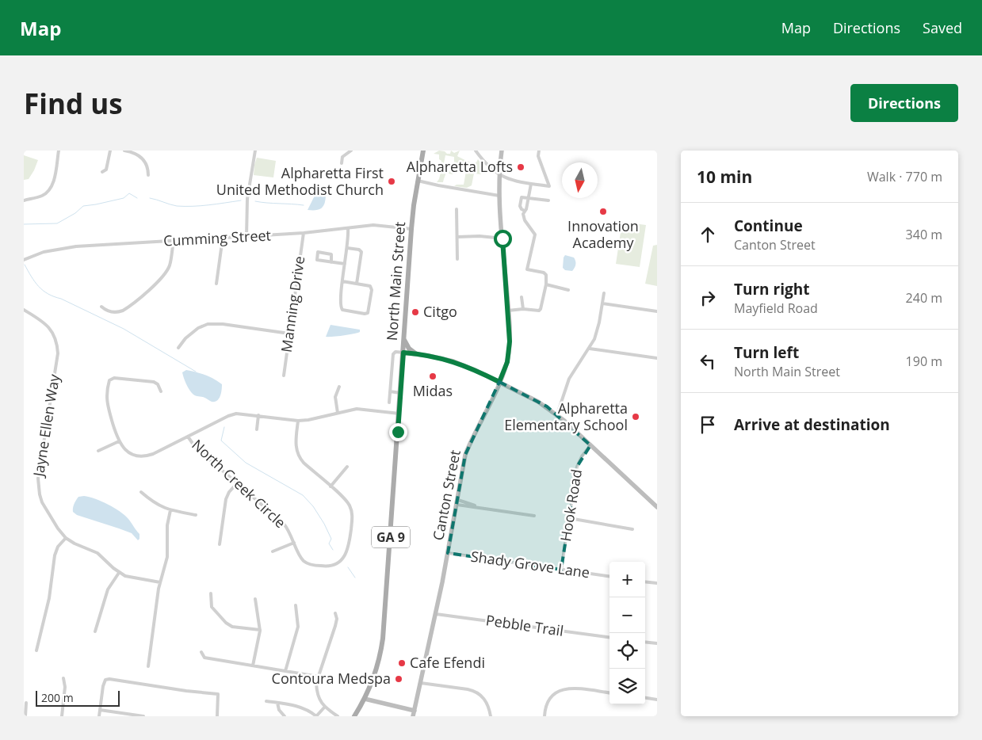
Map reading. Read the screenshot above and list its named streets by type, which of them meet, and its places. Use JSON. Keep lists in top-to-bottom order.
{
  "streets": {
    "main road": ["North Main Street", "GA 9"],
    "street": [
      "Cumming Street",
      "Manning Drive",
      "Jayne Ellen Way",
      "North Creek Circle",
      "Canton Street",
      "Hook Road",
      "Shady Grove Lane",
      "Pebble Trail"
    ]
  },
  "crossings": [
    ["Cumming Street", "North Main Street"],
    ["Cumming Street", "Manning Drive"],
    ["Canton Street", "Shady Grove Lane"],
    ["Canton Street", "Pebble Trail"],
    ["Hook Road", "Shady Grove Lane"]
  ],
  "places": [
    "Alpharetta Lofts",
    "Alpharetta First United Methodist Church",
    "Innovation Academy",
    "Citgo",
    "Midas",
    "Alpharetta Elementary School",
    "Cafe Efendi",
    "Contoura Medspa"
  ],
  "scale_bar": "200 m",
  "north": "bottom",
  "page": {
    "header": "Map",
    "nav": ["Map", "Directions", "Saved"],
    "buttons": "Directions",
    "title": "Find us",
    "heading": ["10 min", "Walk · 770 m"],
    "list": [
      ["Continue", "Canton Street", "340 m"],
      ["Turn right", "Mayfield Road", "240 m"],
      ["Turn left", "North Main Street", "190 m"],
      "Arrive at destination"
    ],
    "map_buttons": ["+", "−"],
    "scale": "200 m"
  }
}
